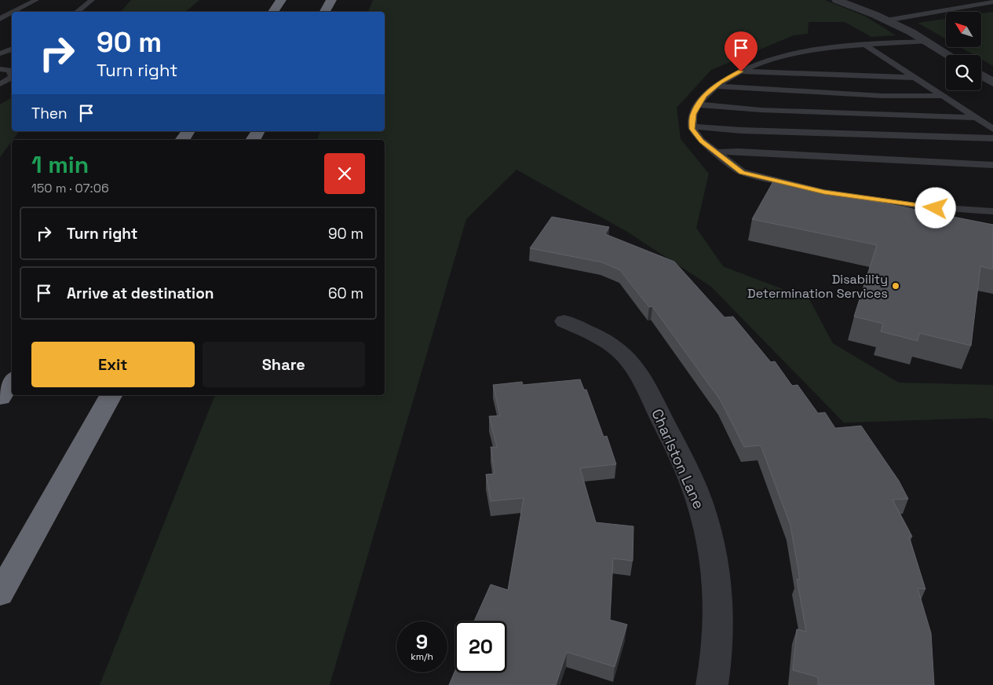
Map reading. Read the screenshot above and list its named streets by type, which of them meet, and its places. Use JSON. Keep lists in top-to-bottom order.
{
  "streets": {
    "street": ["Charlston Lane"]
  },
  "places": ["Disability Determination Services"],
  "north": "top left",
  "page": {
    "turn": ["90 m", "Turn right"],
    "then": "Then",
    "heading": ["1 min", "150 m · 07:06"],
    "list": [
      {
        "name": "Turn right",
        "value": "90 m"
      },
      {
        "name": "Arrive at destination",
        "value": "60 m"
      }
    ],
    "buttons": ["Exit", "Share"],
    "speed": "9 km/h",
    "limit": "20"
  }
}
